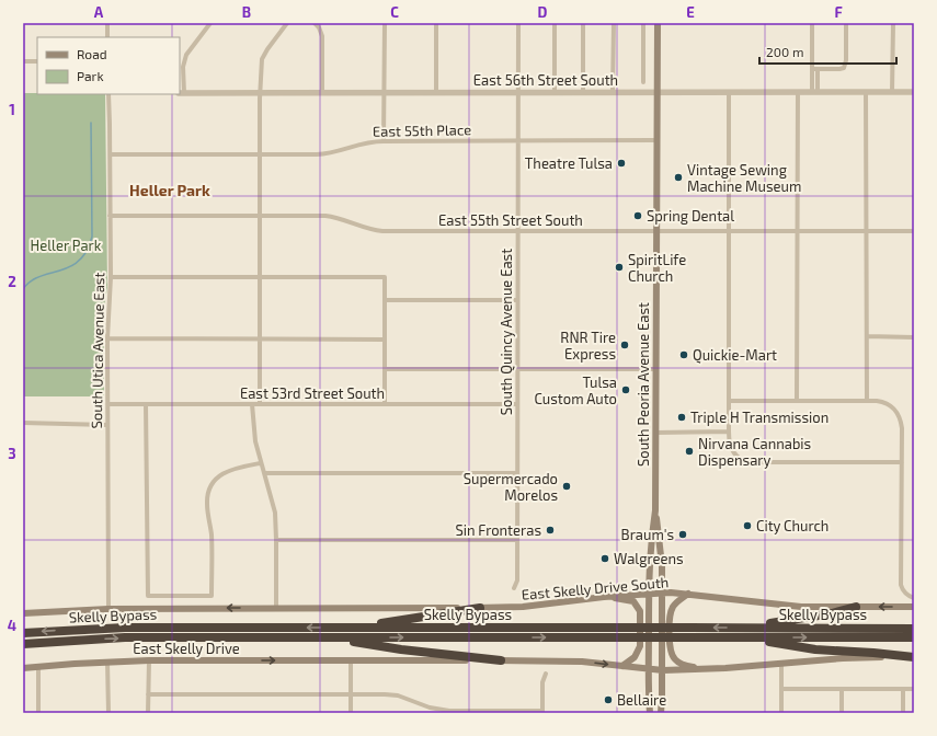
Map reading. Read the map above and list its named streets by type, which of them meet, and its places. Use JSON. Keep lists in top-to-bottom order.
{
  "streets": {
    "highway": ["Skelly Bypass"],
    "main road": ["South Peoria Avenue East", "East Skelly Drive South", "East Skelly Drive"],
    "street": [
      "East 56th Street South",
      "East 55th Place",
      "East 55th Street South",
      "South Quincy Avenue East",
      "South Utica Avenue East",
      "East 53rd Street South"
    ]
  },
  "crossings": [
    ["East 56th Street South", "South Quincy Avenue East"],
    ["East 56th Street South", "South Peoria Avenue East"],
    ["East 55th Place", "South Quincy Avenue East"],
    ["East 55th Place", "South Utica Avenue East"],
    ["East 55th Place", "South Peoria Avenue East"],
    ["East 55th Street South", "South Quincy Avenue East"],
    ["East 55th Street South", "South Utica Avenue East"],
    ["East 55th Street South", "South Peoria Avenue East"],
    ["South Quincy Avenue East", "East 53rd Street South"],
    ["South Utica Avenue East", "East 53rd Street South"],
    ["South Peoria Avenue East", "East Skelly Drive South"]
  ],
  "districts": ["Heller Park"],
  "parks": ["Heller Park"],
  "places": [
    "Theatre Tulsa",
    "Vintage Sewing Machine Museum",
    "Spring Dental",
    "SpiritLife Church",
    "RNR Tire Express",
    "Quickie-Mart",
    "Tulsa Custom Auto",
    "Triple H Transmission",
    "Nirvana Cannabis Dispensary",
    "Supermercado Morelos",
    "City Church",
    "Sin Fronteras",
    "Braum's",
    "Walgreens",
    "Bellaire"
  ],
  "legend": ["Road", "Park"],
  "scale_bar": "200 m",
  "grid": {
    "columns": [
      "A",
      "B",
      "C",
      "D",
      "E",
      "F"
    ],
    "rows": [
      "1",
      "2",
      "3",
      "4"
    ]
  }
}
